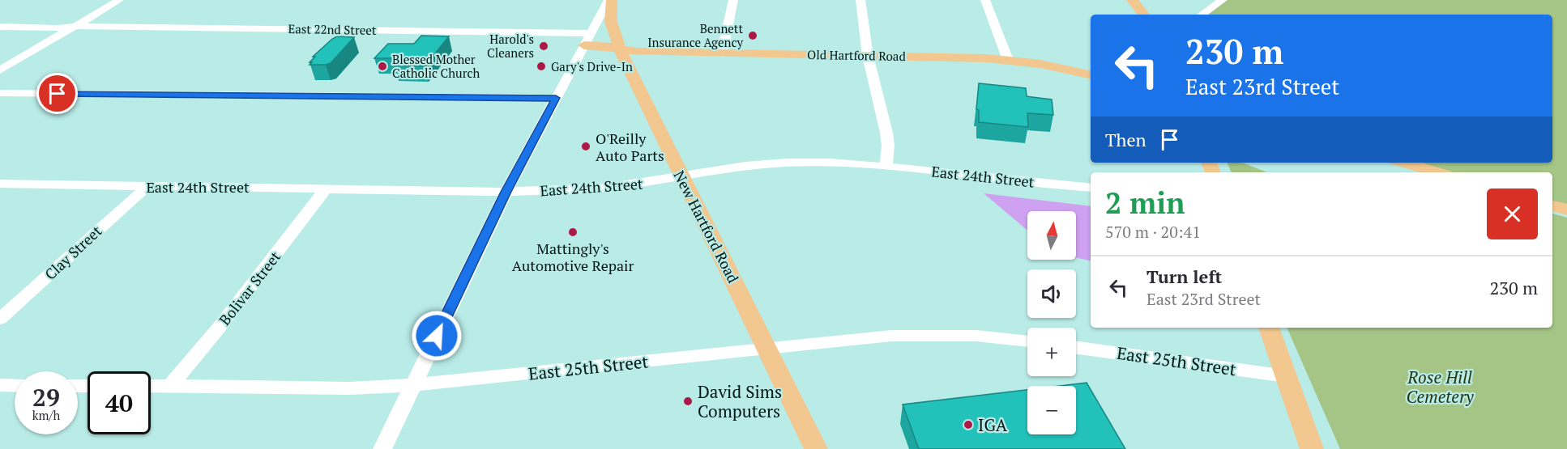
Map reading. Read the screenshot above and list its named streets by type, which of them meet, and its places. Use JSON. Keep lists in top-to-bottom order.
{
  "streets": {
    "main road": ["Old Hartford Road", "New Hartford Road"],
    "street": [
      "East 22nd Street",
      "East 24th Street",
      "Clay Street",
      "Bolivar Street",
      "East 25th Street"
    ]
  },
  "crossings": [
    ["East 22nd Street", "Old Hartford Road"],
    ["Old Hartford Road", "New Hartford Road"],
    ["East 24th Street", "New Hartford Road"],
    ["East 24th Street", "Clay Street"],
    ["East 24th Street", "Bolivar Street"],
    ["New Hartford Road", "East 25th Street"],
    ["Bolivar Street", "East 25th Street"]
  ],
  "parks": ["Rose Hill Cemetery"],
  "places": [
    "Bennett Insurance Agency",
    "Harold's Cleaners",
    "Blessed Mother Catholic Church",
    "Gary's Drive-In",
    "O'Reilly Auto Parts",
    "Mattingly's Automotive Repair",
    "David Sims Computers",
    "IGA"
  ],
  "north": "top",
  "page": {
    "turn": ["230 m", "East 23rd Street"],
    "then": "Then",
    "heading": ["2 min", "570 m · 20:41"],
    "map_buttons": ["+", "−"],
    "list": [
      {
        "name": "Turn left",
        "note": "East 23rd Street",
        "value": "230 m"
      }
    ],
    "speed": "29 km/h",
    "limit": "40"
  }
}
